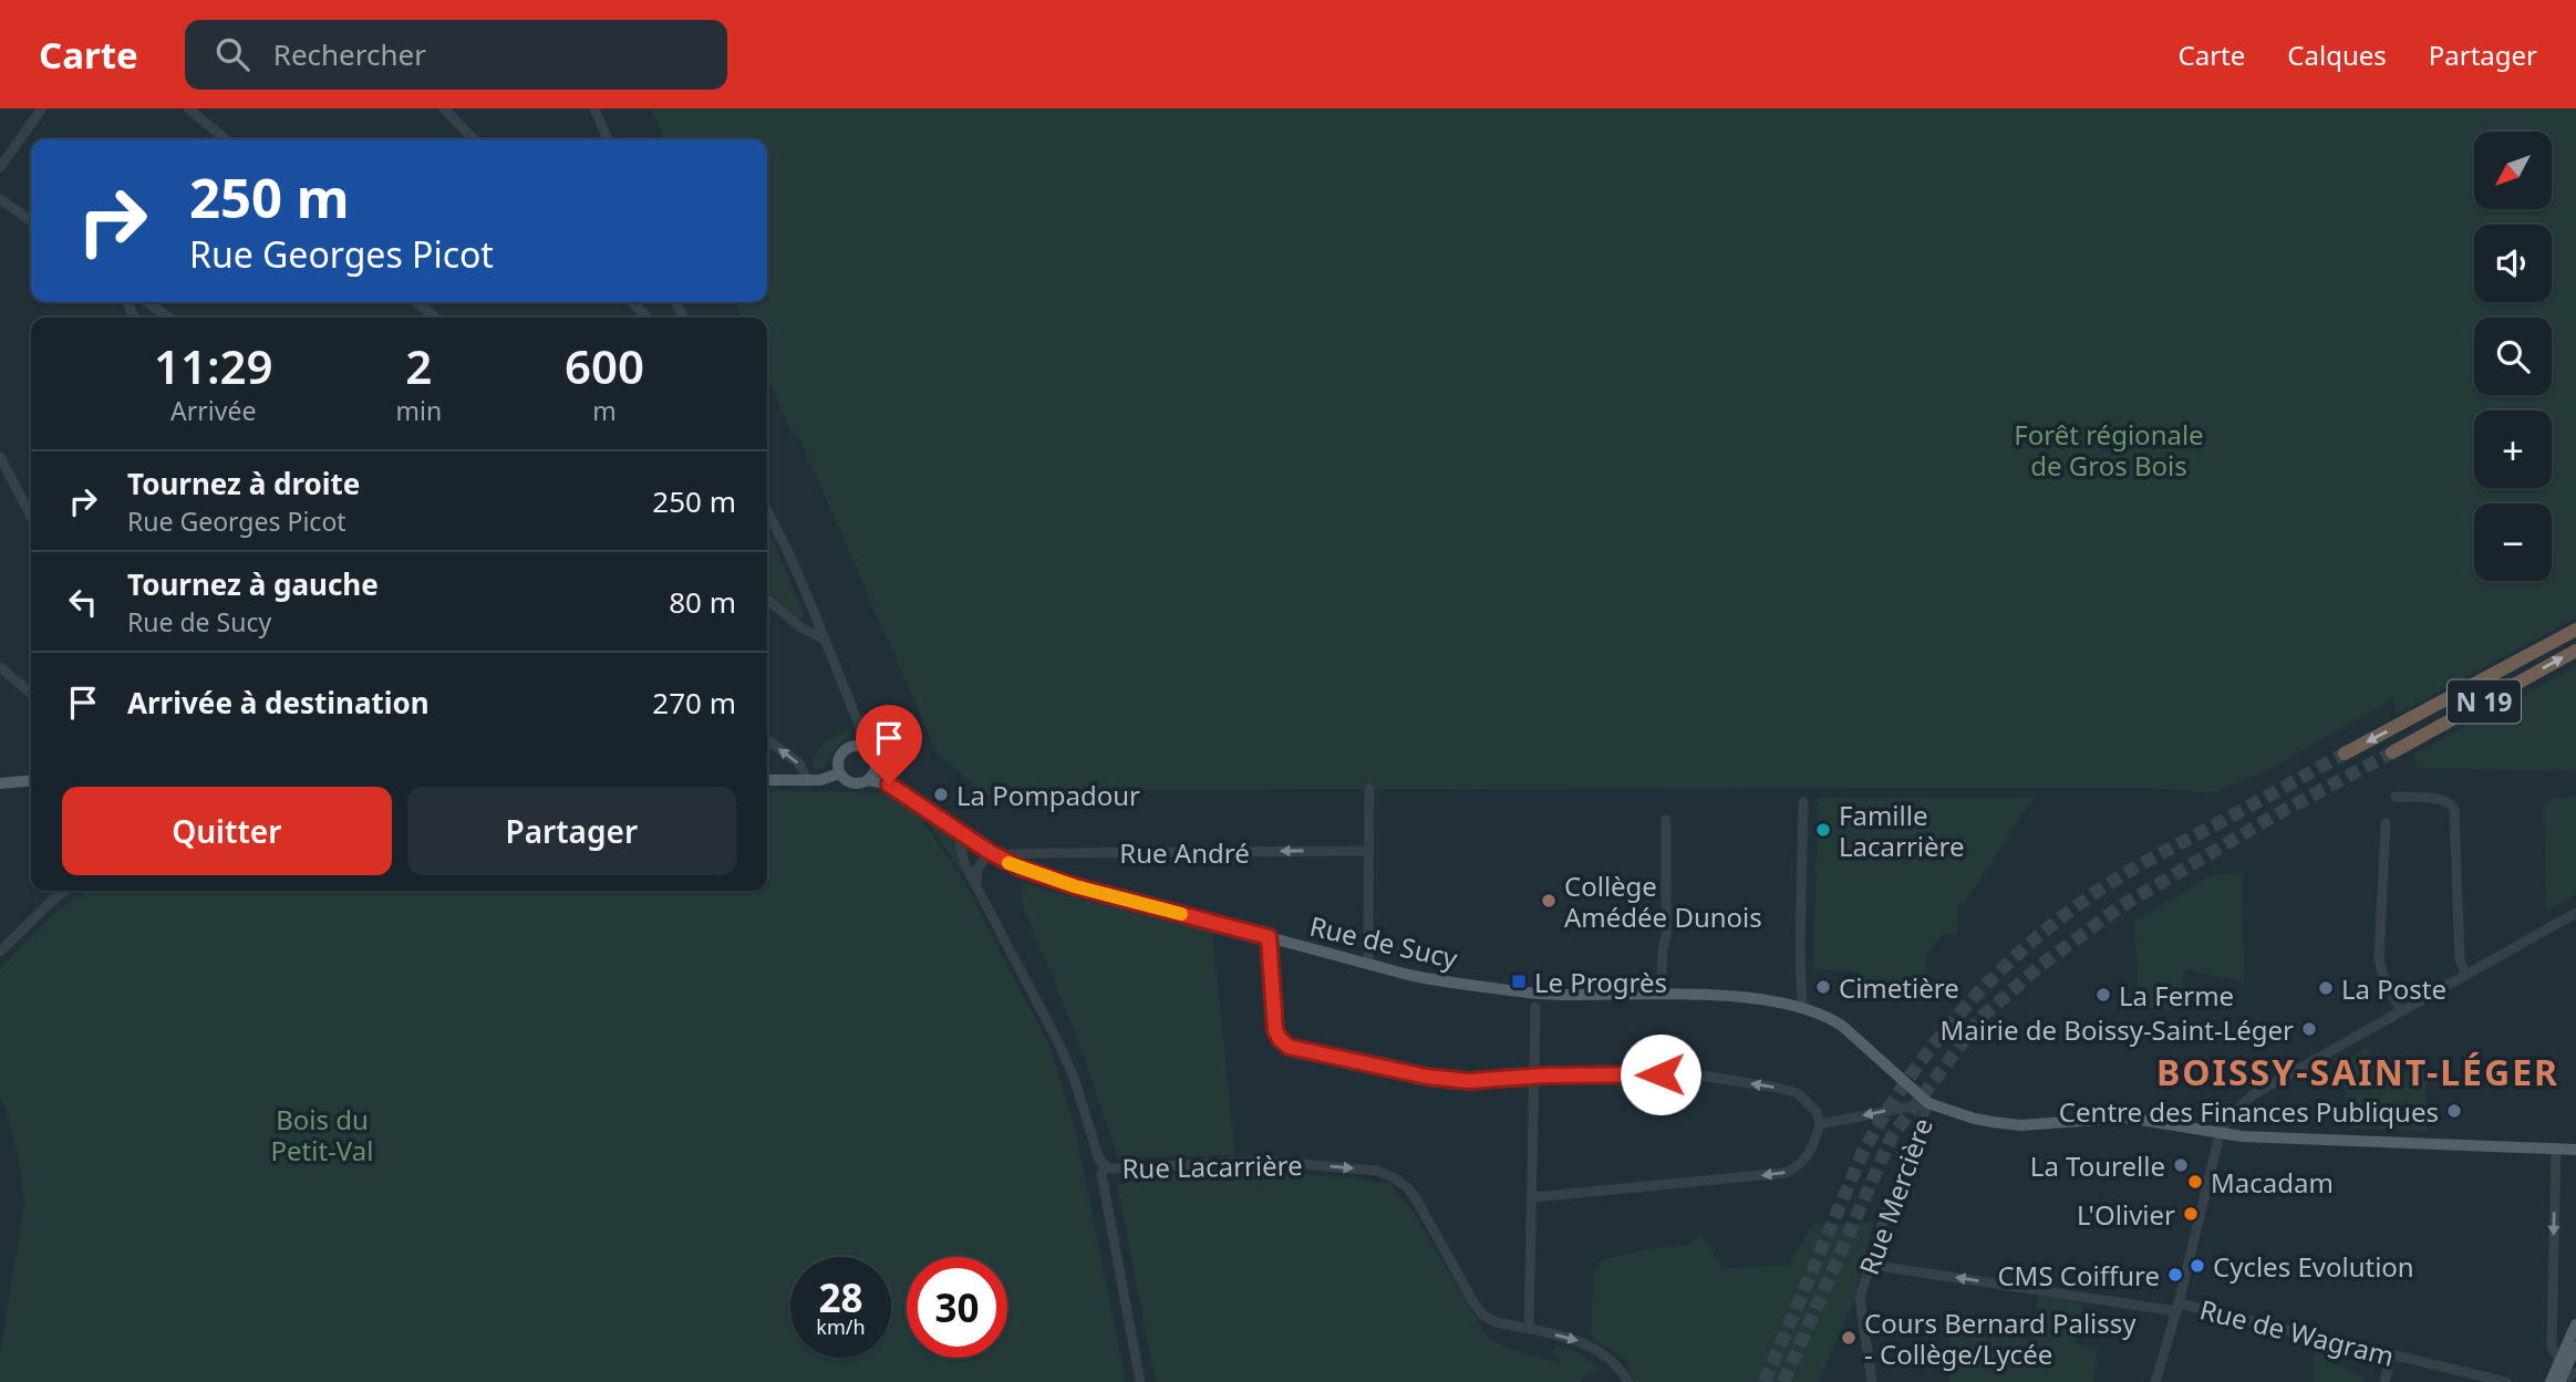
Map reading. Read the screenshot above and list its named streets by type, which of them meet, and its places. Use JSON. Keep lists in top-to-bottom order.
{
  "streets": {
    "highway": ["N 19"],
    "main road": ["Rue de Sucy"],
    "street": [
      "Rue André",
      "Rue Lacarrière",
      "Rue Mercière",
      "Rue de Wagram"
    ]
  },
  "crossings": [
    ["Rue André", "Rue de Sucy"],
    ["Rue de Sucy", "Rue Lacarrière"],
    ["Rue de Sucy", "Rue Mercière"],
    ["Rue Mercière", "Rue de Wagram"]
  ],
  "one_way": ["Rue André", "Rue Lacarrière", "Rue de Wagram"],
  "districts": ["BOISSY-SAINT-LÉGER"],
  "parks": ["Forêt régionale de Gros Bois", "Bois du Petit-Val"],
  "places": {
    "other": [
      "La Pompadour",
      "Famille Lacarrière",
      "Collège Amédée Dunois",
      "Cimetière",
      "La Poste",
      "La Ferme",
      "Mairie de Boissy-Saint-Léger",
      "Centre des Finances Publiques",
      "La Tourelle",
      "Macadam",
      "L'Olivier",
      "Cycles Evolution",
      "CMS Coiffure",
      "Cours Bernard Palissy - Collège/Lycée"
    ],
    "transit": ["Le Progrès"]
  },
  "north": "bottom left",
  "page": {
    "header": "Carte",
    "search": "Rechercher",
    "nav": ["Carte", "Calques", "Partager"],
    "map_buttons": ["+", "−"],
    "turn": ["250 m", "Rue Georges Picot"],
    "eta": [
      "11:29",
      "Arrivée",
      "2",
      "min",
      "600",
      "m"
    ],
    "list": [
      {
        "name": "Tournez à droite",
        "note": "Rue Georges Picot",
        "value": "250 m"
      },
      {
        "name": "Tournez à gauche",
        "note": "Rue de Sucy",
        "value": "80 m"
      },
      {
        "name": "Arrivée à destination",
        "value": "270 m"
      }
    ],
    "buttons": ["Quitter", "Partager"],
    "speed": "28 km/h",
    "limit": "30"
  }
}
